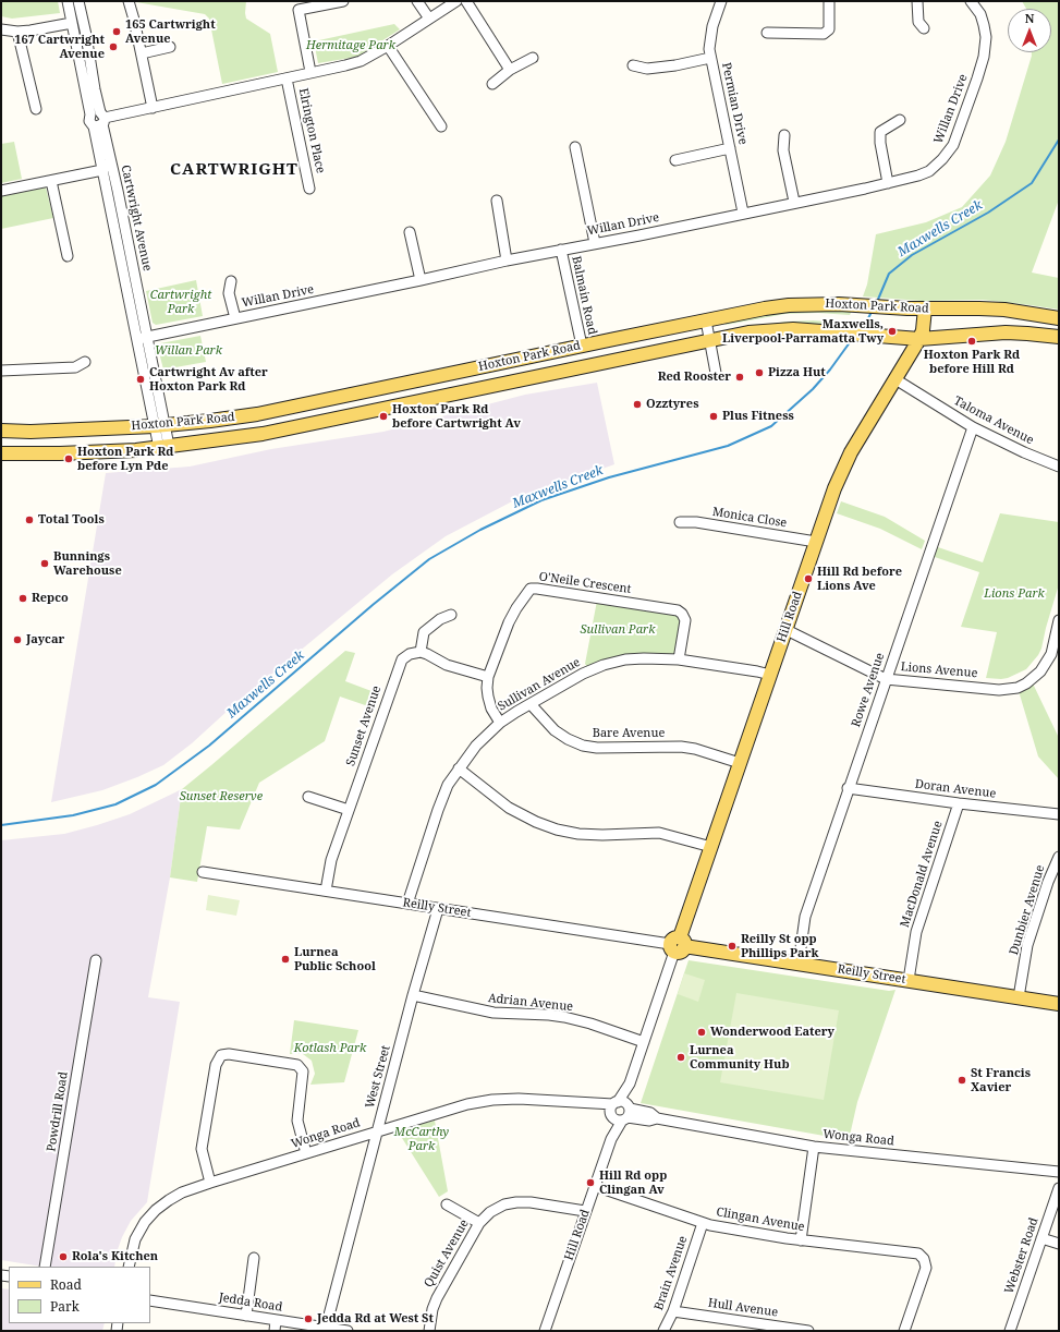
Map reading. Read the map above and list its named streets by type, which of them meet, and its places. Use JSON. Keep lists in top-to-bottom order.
{
  "streets": {
    "main road": ["Hoxton Park Road", "Hill Road", "Reilly Street"],
    "street": [
      "Permian Drive",
      "Willan Drive",
      "Elrington Place",
      "Cartwright Avenue",
      "Balmain Road",
      "Taloma Avenue",
      "Monica Close",
      "O'Neile Crescent",
      "Lions Avenue",
      "Sullivan Avenue",
      "Rowe Avenue",
      "Sunset Avenue",
      "Bare Avenue",
      "Doran Avenue",
      "MacDonald Avenue",
      "Dunbier Avenue",
      "Adrian Avenue",
      "West Street",
      "Powdrill Road",
      "Wonga Road",
      "Clingan Avenue",
      "Quist Avenue",
      "Webster Road",
      "Brain Avenue",
      "Jedda Road",
      "Hull Avenue"
    ]
  },
  "crossings": [
    ["Permian Drive", "Willan Drive"],
    ["Willan Drive", "Cartwright Avenue"],
    ["Willan Drive", "Balmain Road"],
    ["Cartwright Avenue", "Hoxton Park Road"],
    ["Balmain Road", "Hoxton Park Road"],
    ["Hoxton Park Road", "Hill Road"],
    ["Taloma Avenue", "Hill Road"],
    ["Taloma Avenue", "Rowe Avenue"],
    ["Monica Close", "Hill Road"],
    ["O'Neile Crescent", "Sullivan Avenue"],
    ["Hill Road", "Lions Avenue"],
    ["Hill Road", "Sullivan Avenue"],
    ["Hill Road", "Bare Avenue"],
    ["Hill Road", "Reilly Street"],
    ["Hill Road", "Adrian Avenue"],
    ["Hill Road", "Wonga Road"],
    ["Hill Road", "Clingan Avenue"],
    ["Hill Road", "Quist Avenue"],
    ["Lions Avenue", "Rowe Avenue"],
    ["Sullivan Avenue", "Bare Avenue"],
    ["Sullivan Avenue", "Reilly Street"],
    ["Rowe Avenue", "Doran Avenue"],
    ["Rowe Avenue", "Reilly Street"],
    ["Sunset Avenue", "Reilly Street"],
    ["Doran Avenue", "MacDonald Avenue"],
    ["MacDonald Avenue", "Reilly Street"],
    ["Reilly Street", "Dunbier Avenue"],
    ["Reilly Street", "West Street"],
    ["Adrian Avenue", "West Street"],
    ["West Street", "Wonga Road"],
    ["West Street", "Jedda Road"],
    ["Clingan Avenue", "Brain Avenue"],
    ["Brain Avenue", "Hull Avenue"]
  ],
  "districts": ["CARTWRIGHT"],
  "water": ["Maxwells Creek"],
  "parks": [
    "Hermitage Park",
    "Cartwright Park",
    "Willan Park",
    "Lions Park",
    "Sullivan Park",
    "Sunset Reserve",
    "Kotlash Park",
    "McCarthy Park"
  ],
  "places": [
    "165 Cartwright Avenue",
    "167 Cartwright Avenue",
    "Maxwells, Liverpool-Parramatta Twy",
    "Hoxton Park Rd before Hill Rd",
    "Pizza Hut",
    "Red Rooster",
    "Cartwright Av after Hoxton Park Rd",
    "Ozztyres",
    "Hoxton Park Rd before Cartwright Av",
    "Plus Fitness",
    "Hoxton Park Rd before Lyn Pde",
    "Total Tools",
    "Bunnings Warehouse",
    "Hill Rd before Lions Ave",
    "Repco",
    "Jaycar",
    "Reilly St opp Phillips Park",
    "Lurnea Public School",
    "Wonderwood Eatery",
    "Lurnea Community Hub",
    "St Francis Xavier",
    "Hill Rd opp Clingan Av",
    "Rola's Kitchen",
    "Jedda Rd at West St"
  ],
  "legend": ["Road", "Park"],
  "north": "top"
}
